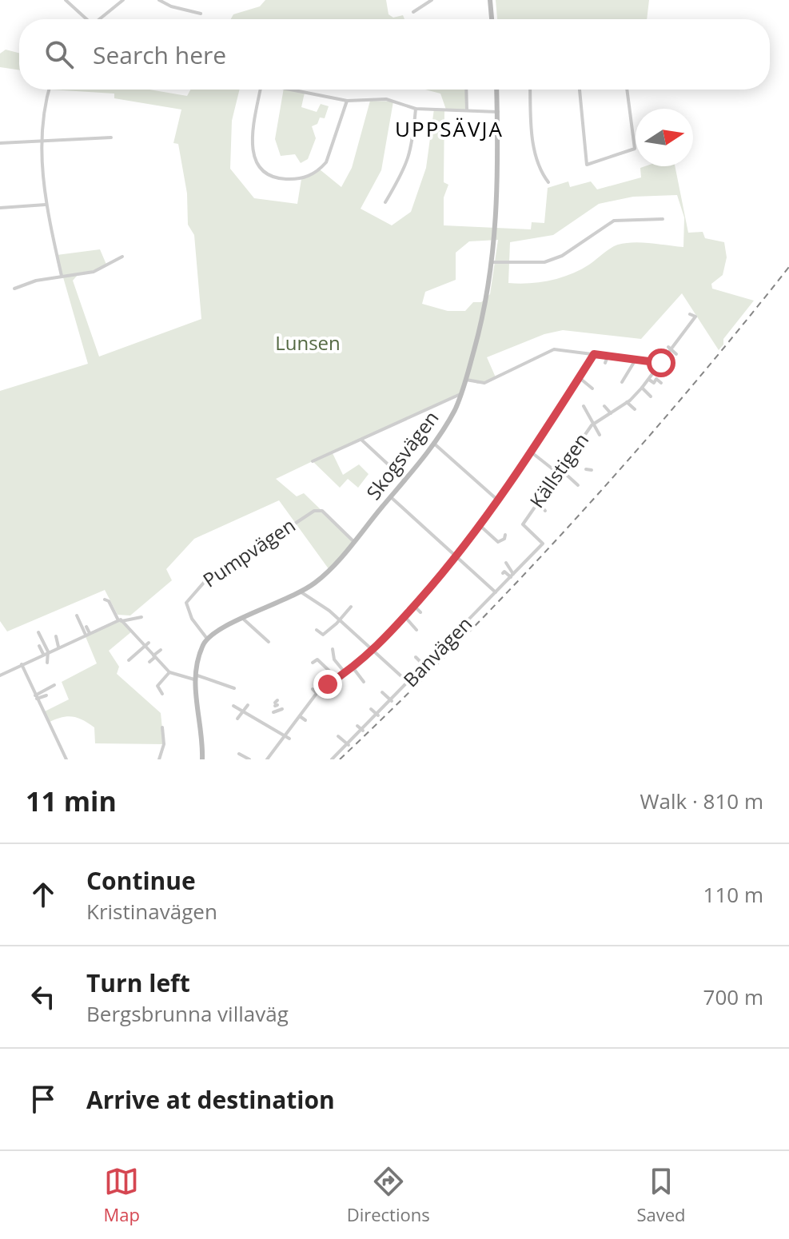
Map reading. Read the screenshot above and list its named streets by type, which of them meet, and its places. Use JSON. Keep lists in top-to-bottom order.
{
  "streets": {
    "street": [
      "Skogsvägen",
      "Källstigen",
      "Pumpvägen",
      "Banvägen"
    ]
  },
  "crossings": [
    ["Skogsvägen", "Pumpvägen"],
    ["Källstigen", "Banvägen"]
  ],
  "districts": ["UPPSÄVJA"],
  "parks": ["Lunsen"],
  "north": "right",
  "page": {
    "search": "Search here",
    "heading": ["11 min", "Walk · 810 m"],
    "list": [
      ["Continue", "Kristinavägen", "110 m"],
      ["Turn left", "Bergsbrunna villaväg", "700 m"],
      "Arrive at destination"
    ],
    "nav": ["Map", "Directions", "Saved"]
  }
}
